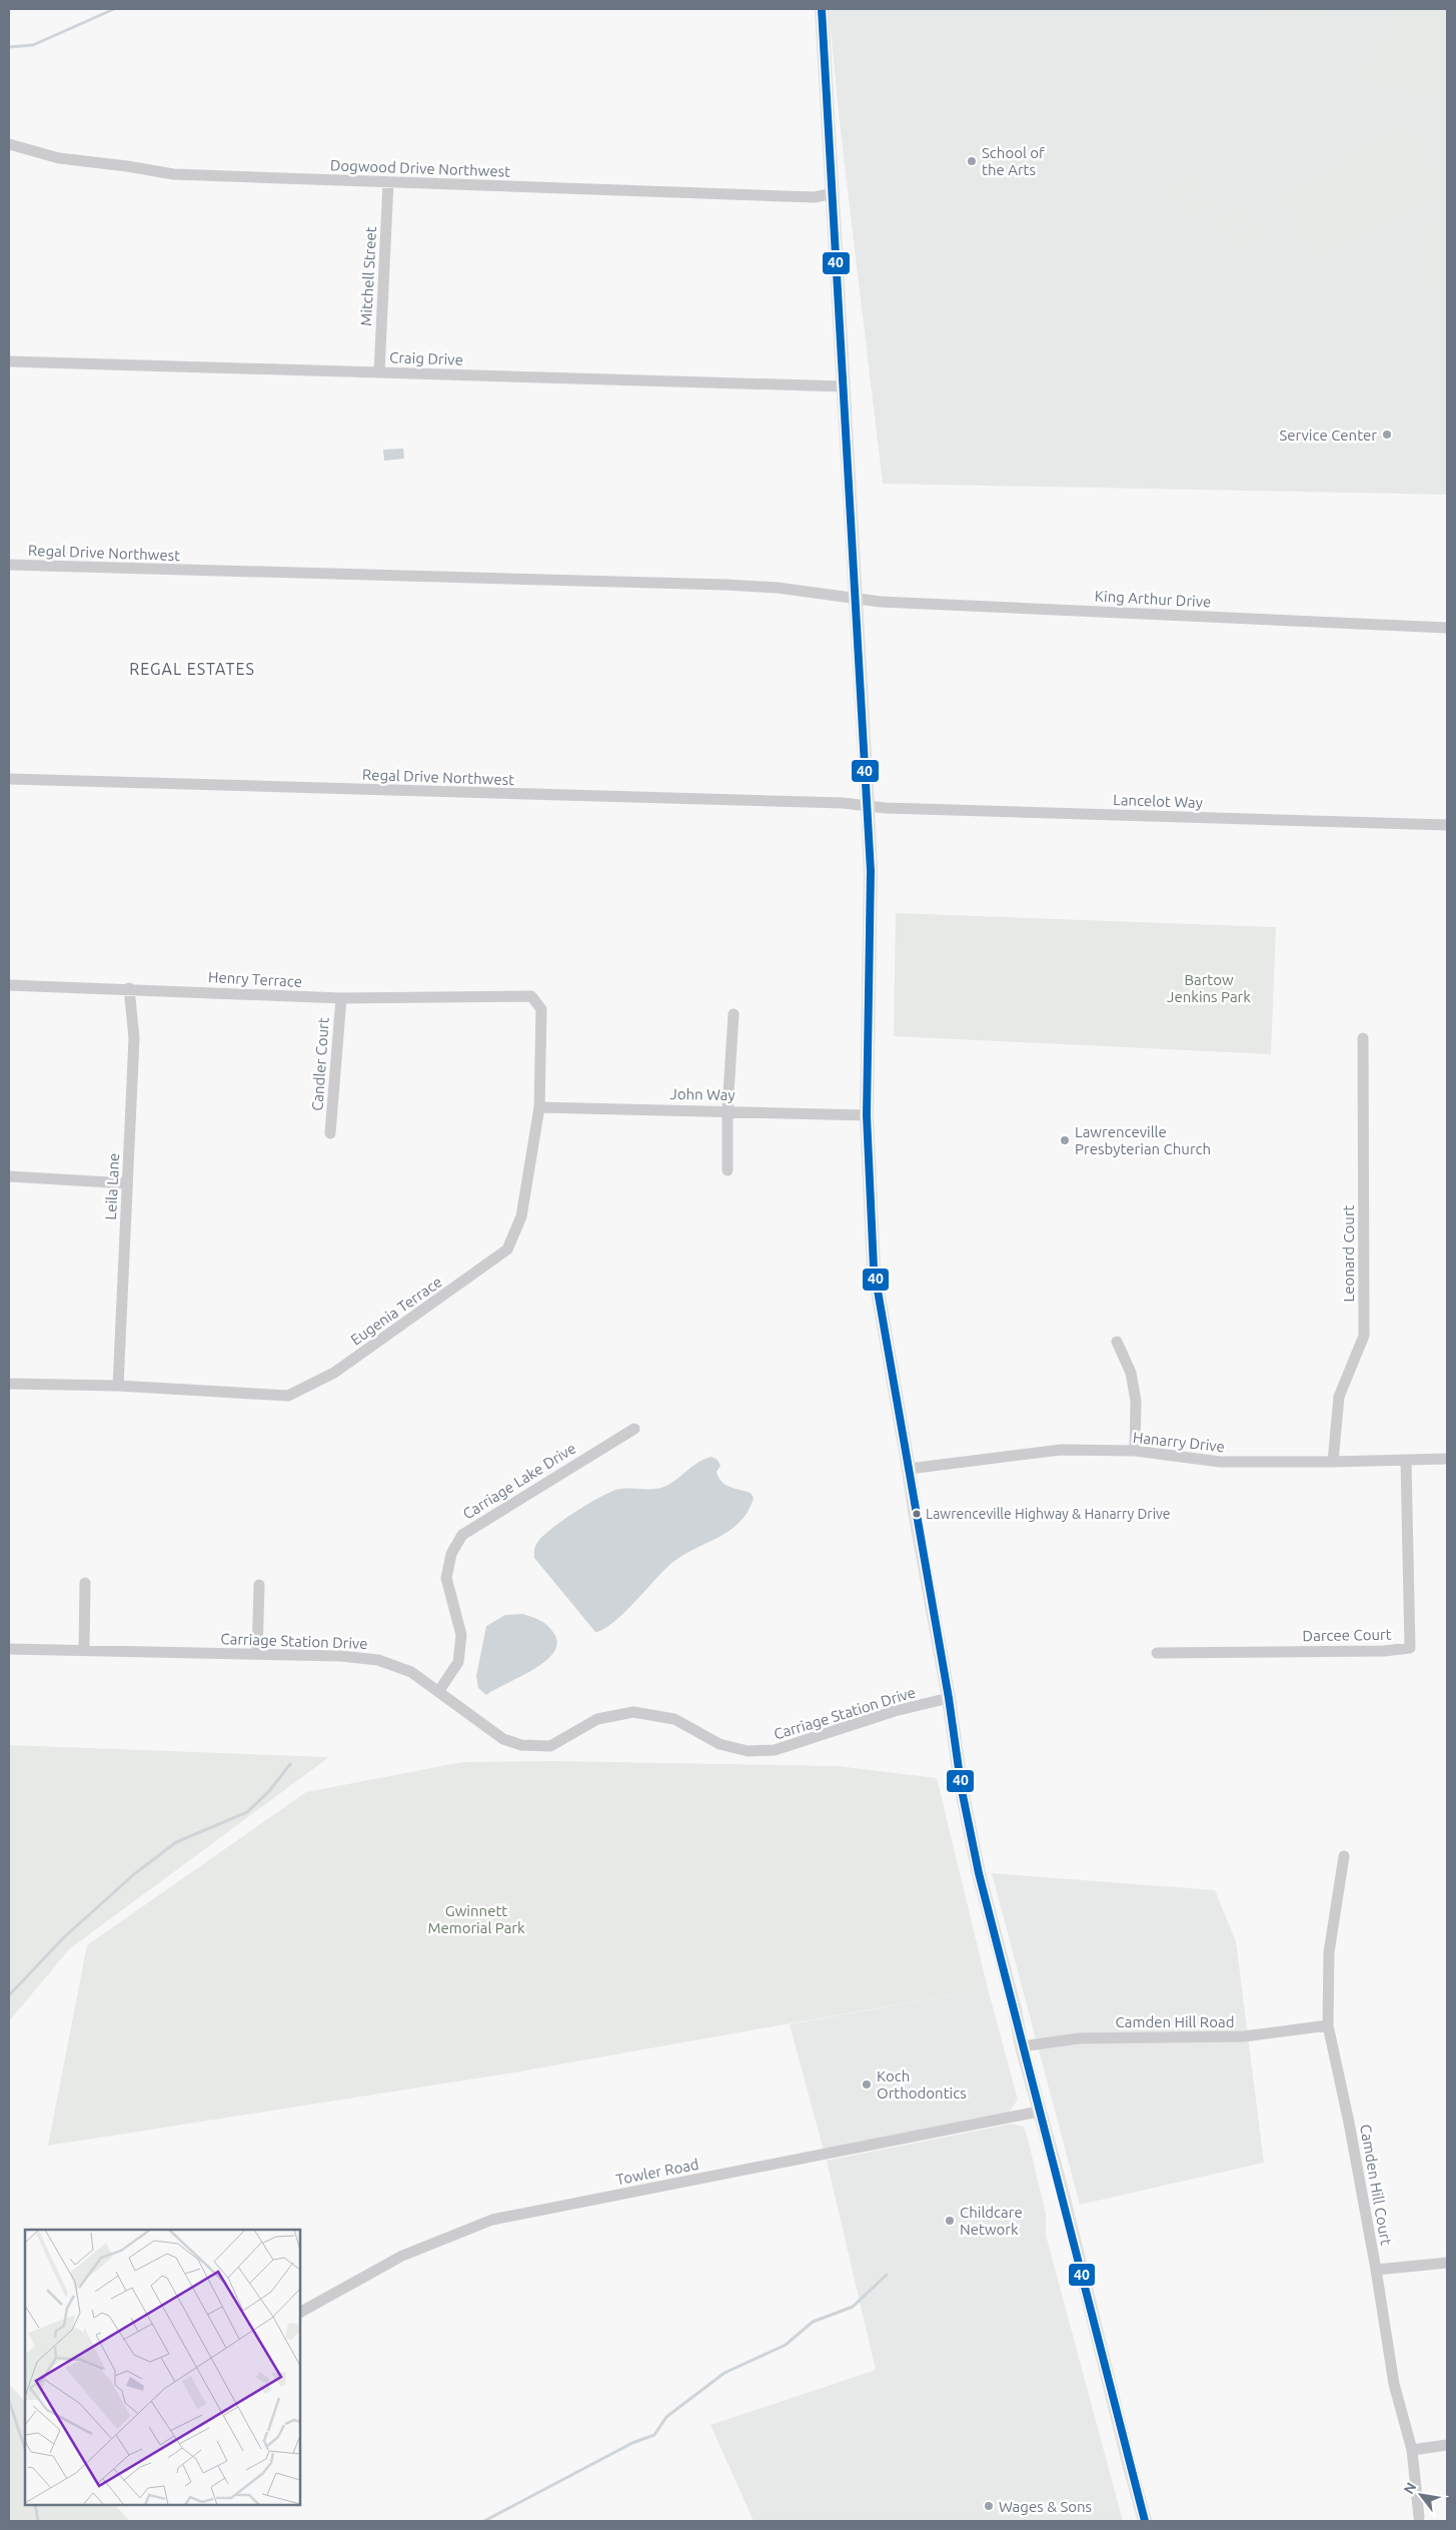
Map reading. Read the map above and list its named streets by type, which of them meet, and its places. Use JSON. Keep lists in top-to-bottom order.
{
  "streets": {
    "street": [
      "Dogwood Drive Northwest",
      "Mitchell Street",
      "Craig Drive",
      "Regal Drive Northwest",
      "King Arthur Drive",
      "Lancelot Way",
      "Henry Terrace",
      "Candler Court",
      "John Way",
      "Leila Lane",
      "Leonard Court",
      "Eugenia Terrace",
      "Hanarry Drive",
      "Carriage Lake Drive",
      "Darcee Court",
      "Carriage Station Drive",
      "Camden Hill Road",
      "Towler Road",
      "Camden Hill Court"
    ]
  },
  "crossings": [
    ["Dogwood Drive Northwest", "Mitchell Street"],
    ["Mitchell Street", "Craig Drive"],
    ["Regal Drive Northwest", "King Arthur Drive"],
    ["Regal Drive Northwest", "Lancelot Way"],
    ["Henry Terrace", "Candler Court"],
    ["Henry Terrace", "Leila Lane"],
    ["Henry Terrace", "Eugenia Terrace"],
    ["John Way", "Eugenia Terrace"],
    ["Leila Lane", "Eugenia Terrace"],
    ["Leonard Court", "Hanarry Drive"],
    ["Hanarry Drive", "Darcee Court"],
    ["Carriage Lake Drive", "Carriage Station Drive"],
    ["Camden Hill Road", "Camden Hill Court"]
  ],
  "districts": ["REGAL ESTATES"],
  "parks": ["Bartow Jenkins Park", "Gwinnett Memorial Park"],
  "places": [
    "School of the Arts",
    "Service Center",
    "Lawrenceville Presbyterian Church",
    "Lawrenceville Highway & Hanarry Drive",
    "Koch Orthodontics",
    "Childcare Network",
    "Wages & Sons"
  ],
  "lines": ["transit line 40"],
  "north": "top left"
}
